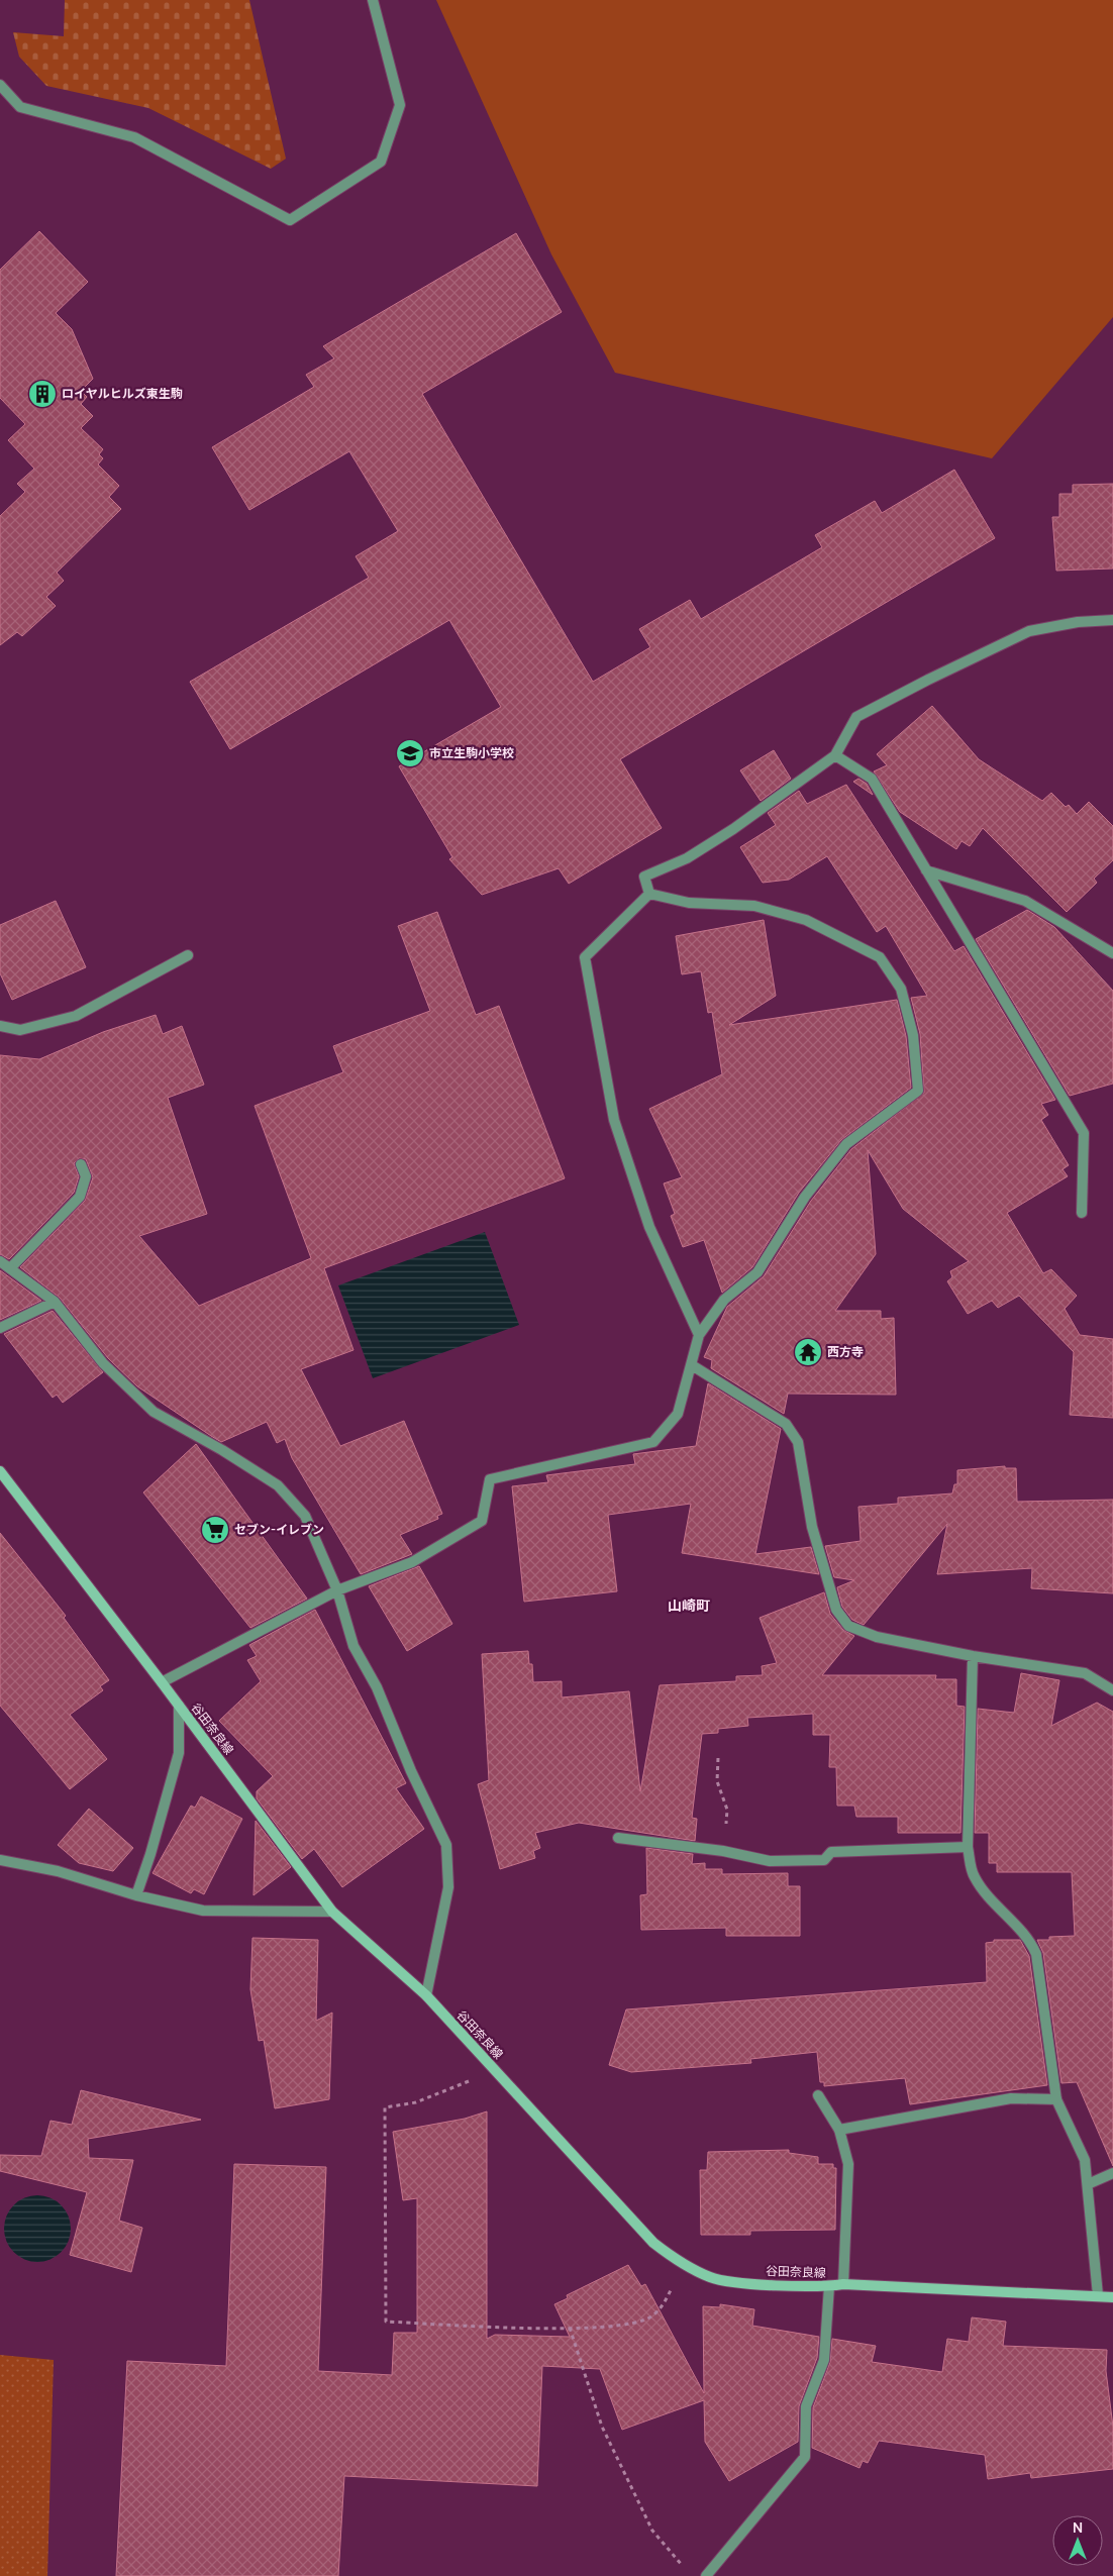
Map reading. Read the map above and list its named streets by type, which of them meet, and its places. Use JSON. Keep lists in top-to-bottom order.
{
  "streets": {
    "main road": ["谷田奈良線"]
  },
  "districts": ["山崎町"],
  "places": {
    "building": ["ロイヤルヒルズ東生駒"],
    "school or university": ["市立生駒小学校"],
    "temple": ["西方寺"],
    "supermarket": ["セブン-イレブン"]
  },
  "north": "top"
}
